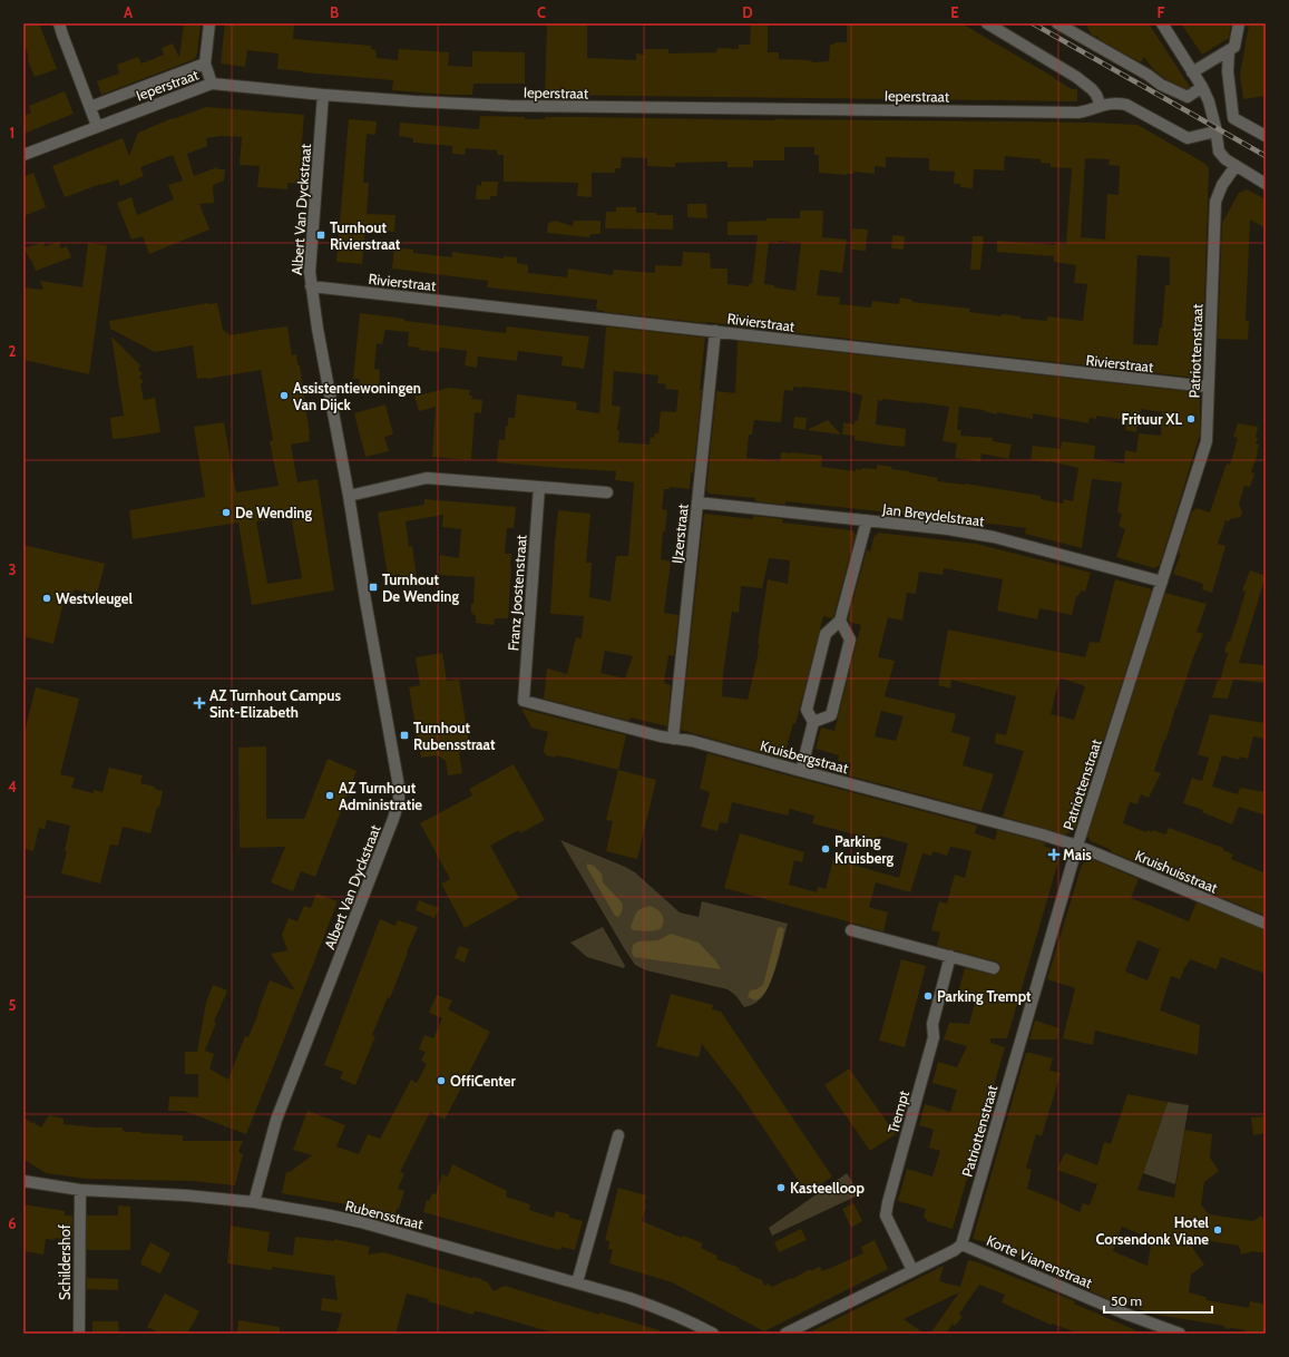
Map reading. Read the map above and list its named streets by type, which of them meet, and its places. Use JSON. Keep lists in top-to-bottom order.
{
  "streets": {
    "street": [
      "Ieperstraat",
      "Albert Van Dyckstraat",
      "Rivierstraat",
      "Patriottenstraat",
      "Jan Breydelstraat",
      "IJzerstraat",
      "Franz Joostenstraat",
      "Kruisbergstraat",
      "Kruishuisstraat",
      "Trempt",
      "Rubensstraat",
      "Korte Vianenstraat",
      "Schildershof"
    ]
  },
  "crossings": [
    ["Ieperstraat", "Albert Van Dyckstraat"],
    ["Albert Van Dyckstraat", "Rivierstraat"],
    ["Albert Van Dyckstraat", "Rubensstraat"],
    ["Rivierstraat", "Patriottenstraat"],
    ["Rivierstraat", "IJzerstraat"],
    ["Patriottenstraat", "Jan Breydelstraat"],
    ["Patriottenstraat", "Kruisbergstraat"],
    ["Patriottenstraat", "Kruishuisstraat"],
    ["Patriottenstraat", "Korte Vianenstraat"],
    ["Jan Breydelstraat", "IJzerstraat"],
    ["IJzerstraat", "Kruisbergstraat"],
    ["Franz Joostenstraat", "Kruisbergstraat"],
    ["Kruisbergstraat", "Kruishuisstraat"],
    ["Rubensstraat", "Schildershof"]
  ],
  "places": {
    "transit": ["Turnhout Rivierstraat", "Turnhout De Wending", "Turnhout Rubensstraat"],
    "other": [
      "Assistentiewoningen Van Dijck",
      "Frituur XL",
      "De Wending",
      "Westvleugel",
      "AZ Turnhout Administratie",
      "Parking Kruisberg",
      "Parking Trempt",
      "OffiCenter",
      "Kasteelloop",
      "Hotel Corsendonk Viane"
    ],
    "health": ["AZ Turnhout Campus Sint-Elizabeth", "Mais"]
  },
  "scale_bar": "50 m",
  "grid": {
    "columns": [
      "A",
      "B",
      "C",
      "D",
      "E",
      "F"
    ],
    "rows": [
      "1",
      "2",
      "3",
      "4",
      "5",
      "6"
    ]
  }
}
